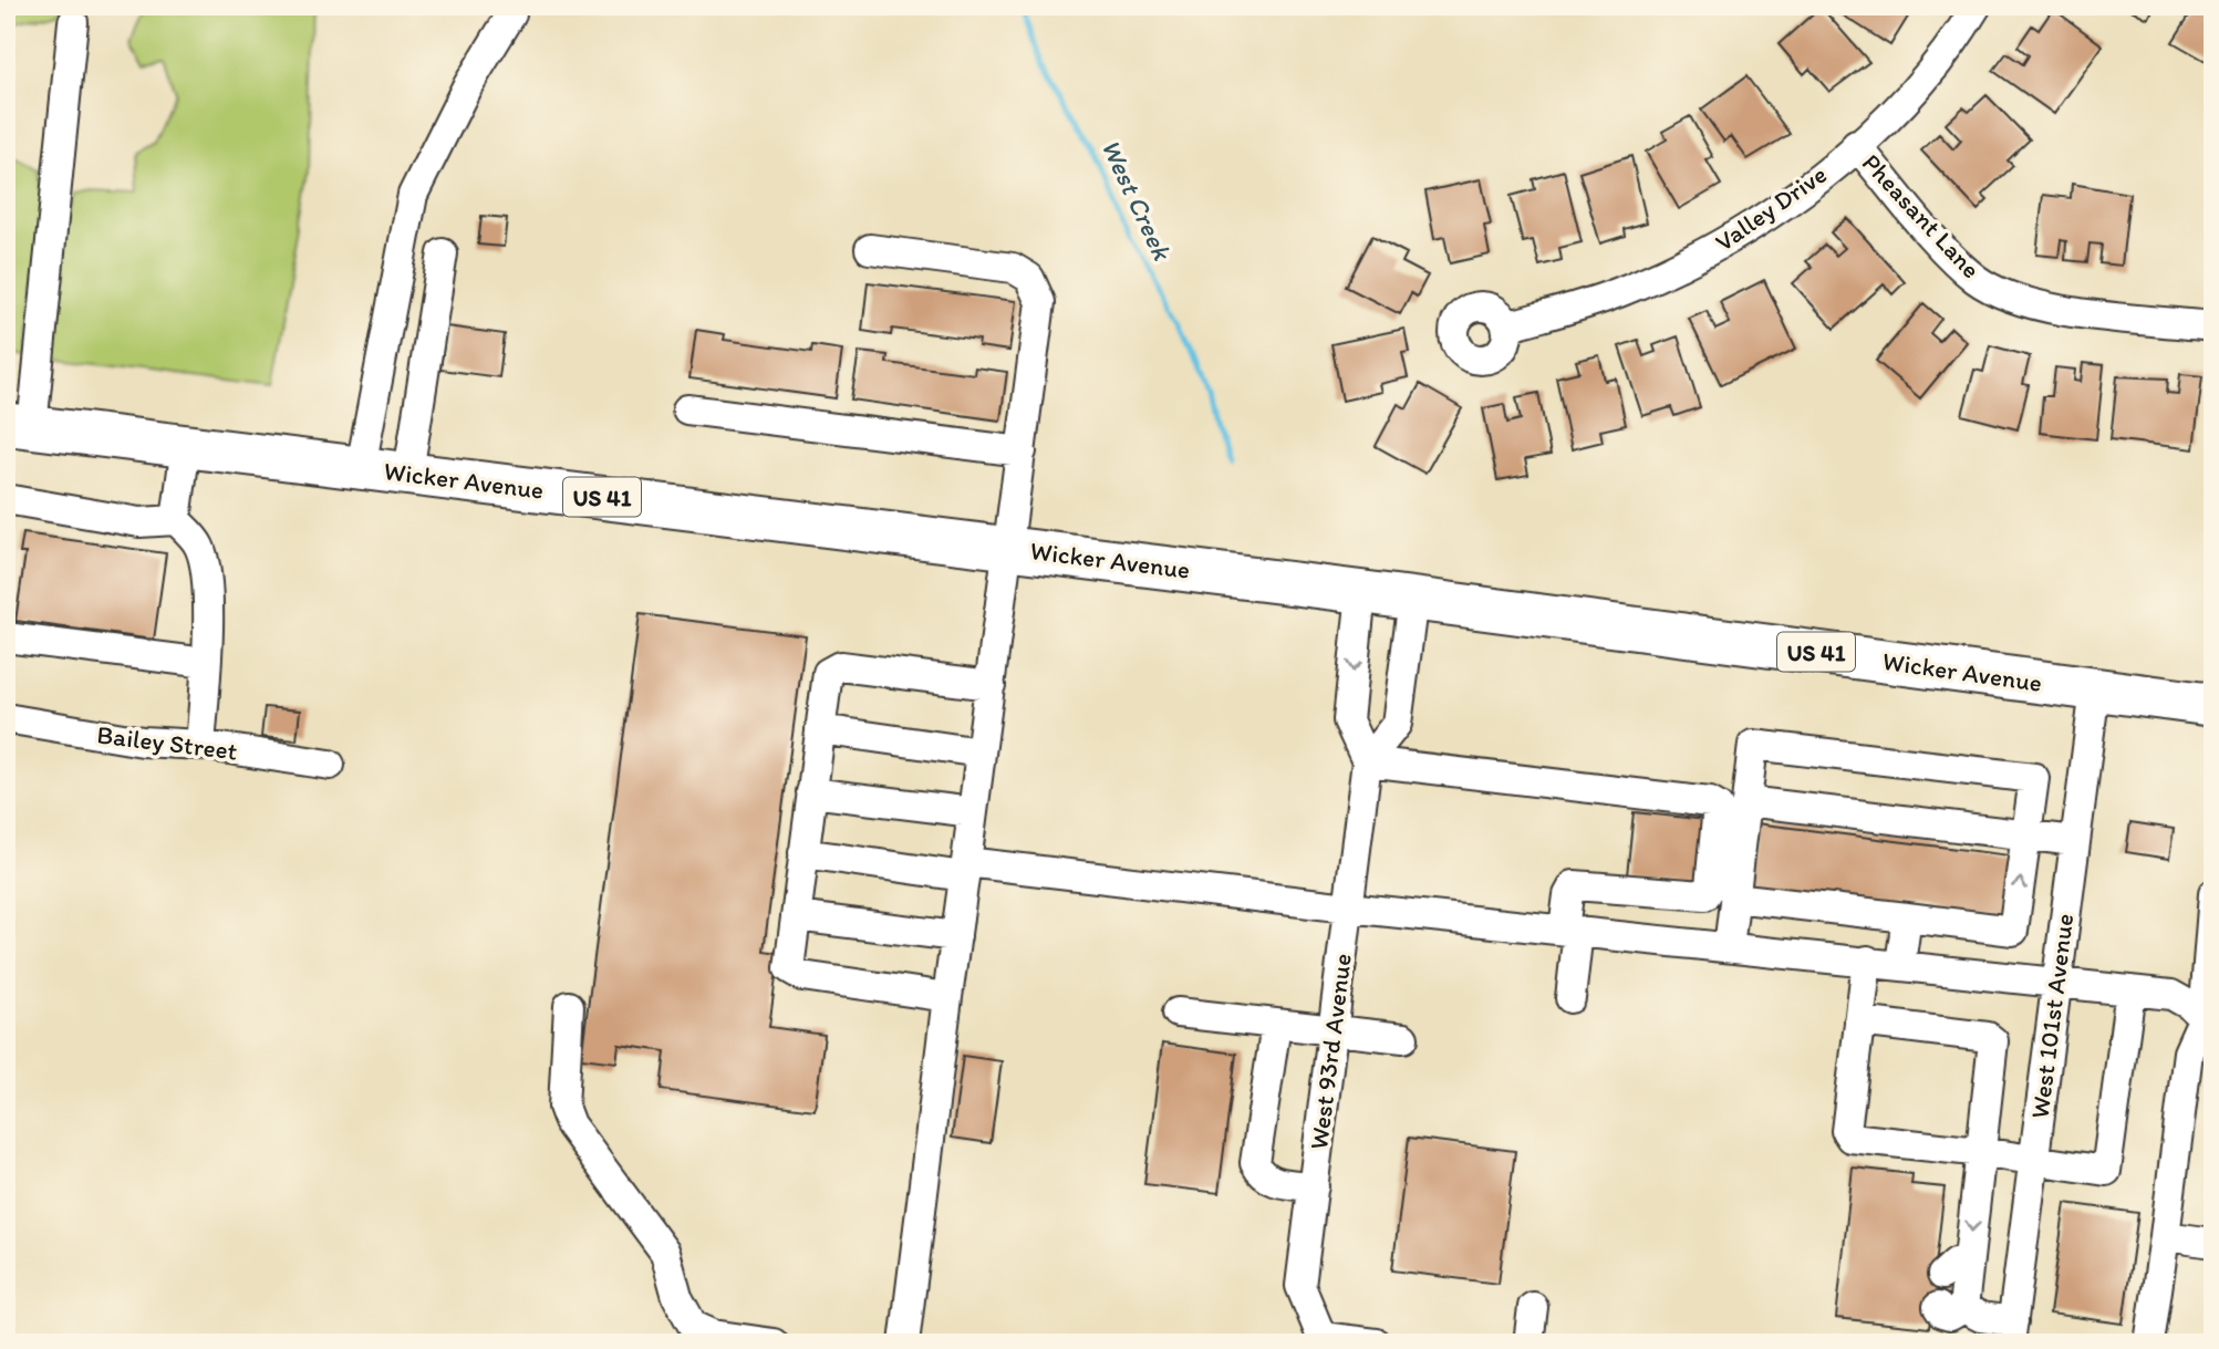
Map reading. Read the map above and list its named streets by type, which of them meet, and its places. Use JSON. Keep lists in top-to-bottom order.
{
  "streets": {
    "highway": ["Wicker Avenue", "US 41"],
    "street": [
      "Valley Drive",
      "Pheasant Lane",
      "Bailey Street",
      "West 101st Avenue",
      "West 93rd Avenue"
    ]
  },
  "crossings": [
    ["Valley Drive", "Pheasant Lane"],
    ["Wicker Avenue", "West 101st Avenue"]
  ],
  "water": ["West Creek"]
}
